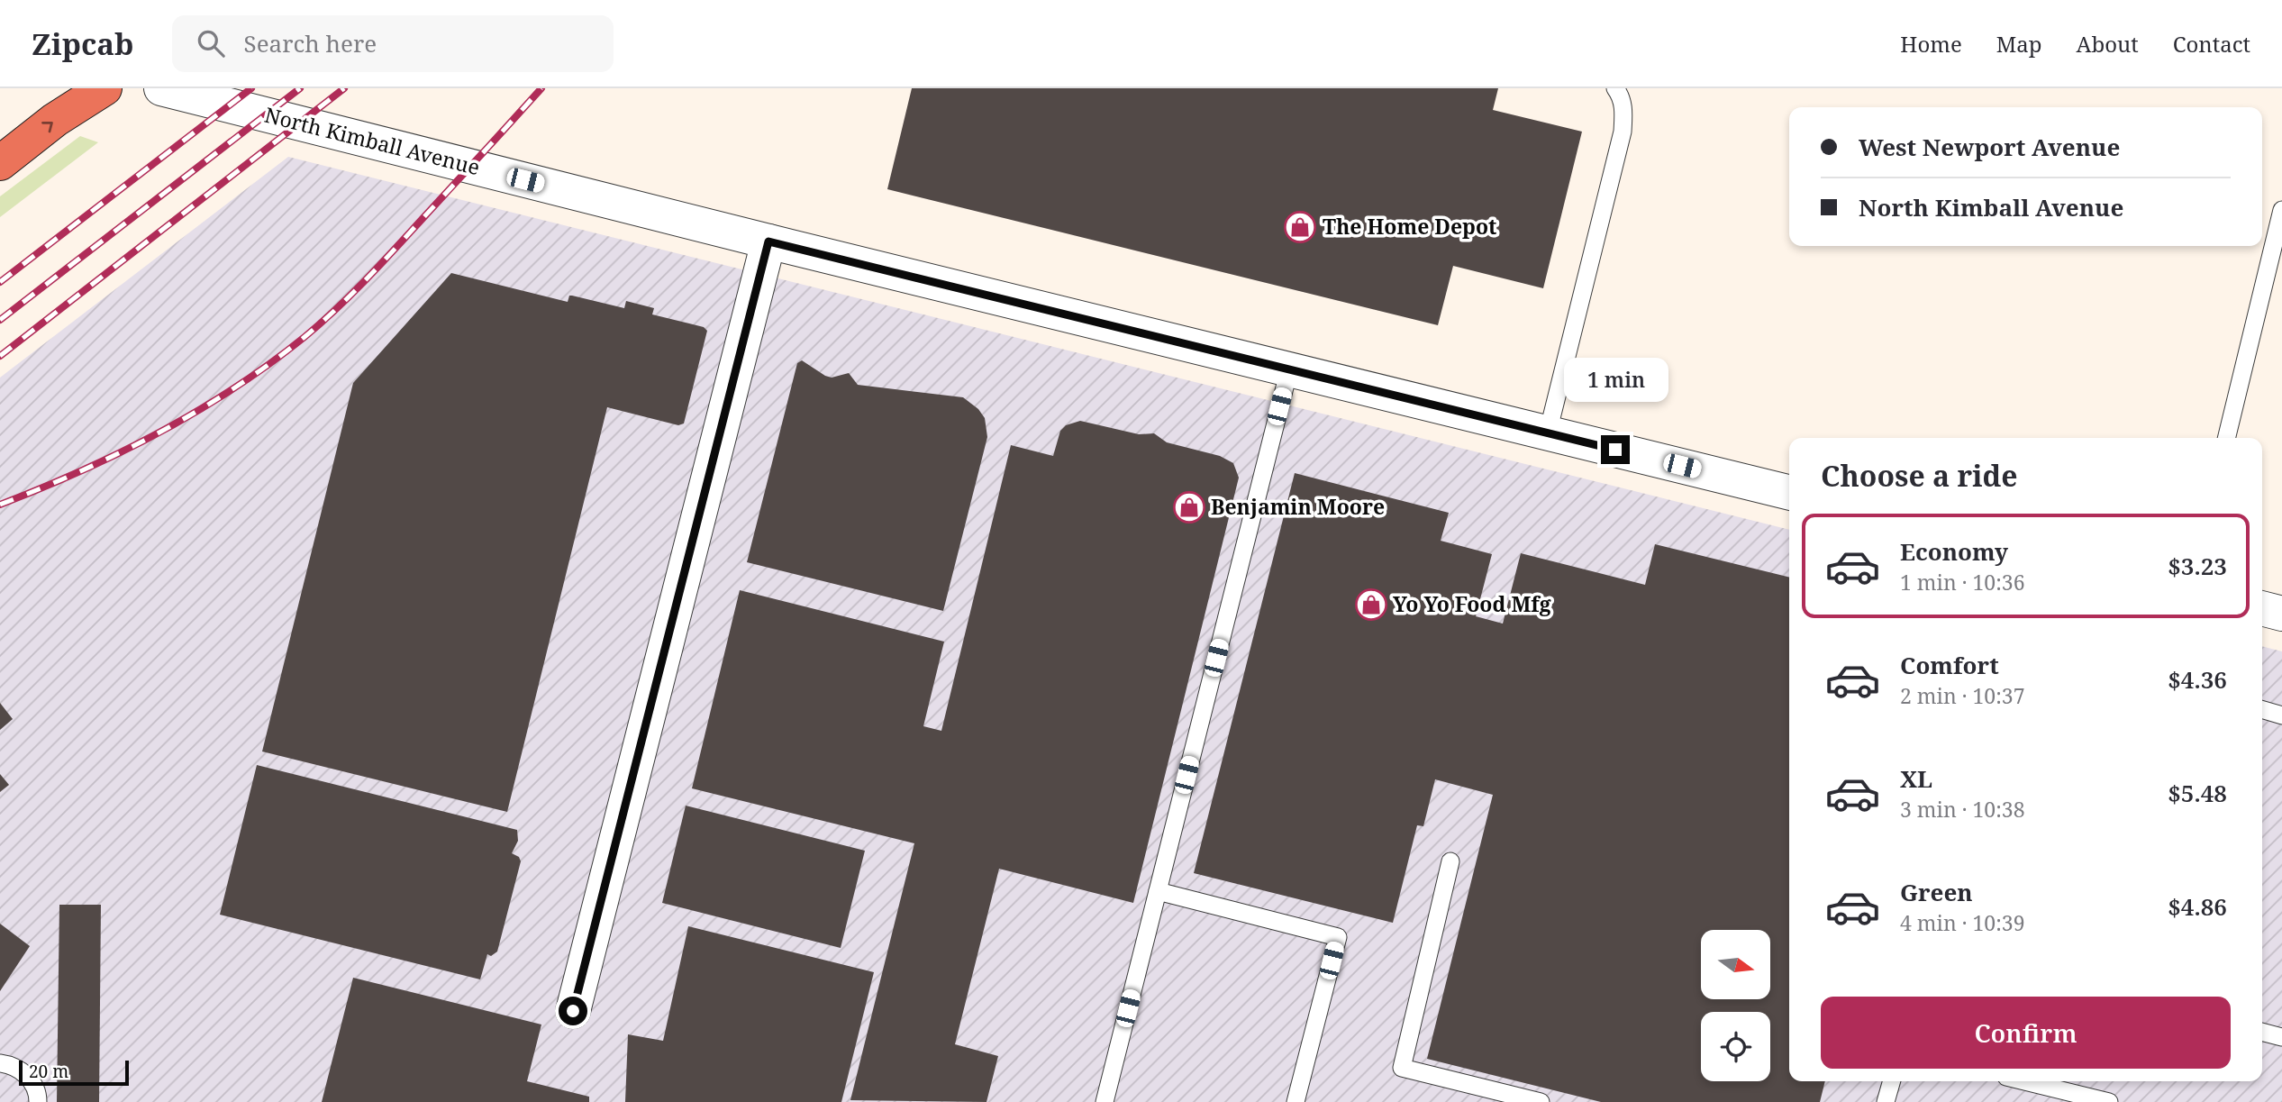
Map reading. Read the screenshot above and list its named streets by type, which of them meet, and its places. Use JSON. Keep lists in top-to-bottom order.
{
  "streets": {
    "street": ["North Kimball Avenue"]
  },
  "places": {
    "shop": ["The Home Depot", "Benjamin Moore", "Yo Yo Food Mfg"]
  },
  "scale_bar": "20 m",
  "north": "right",
  "page": {
    "header": "Zipcab",
    "search": "Search here",
    "nav": [
      "Home",
      "Map",
      "About",
      "Contact"
    ],
    "banner": ["West Newport Avenue", "North Kimball Avenue"],
    "bubble": "1 min",
    "heading": "Choose a ride",
    "list": [
      {
        "name": "Economy",
        "note": "1 min · 10:36",
        "value": "$3.23"
      },
      {
        "name": "Comfort",
        "note": "2 min · 10:37",
        "value": "$4.36"
      },
      {
        "name": "XL",
        "note": "3 min · 10:38",
        "value": "$5.48"
      },
      {
        "name": "Green",
        "note": "4 min · 10:39",
        "value": "$4.86"
      }
    ],
    "buttons": "Confirm",
    "scale": "20 m"
  }
}
